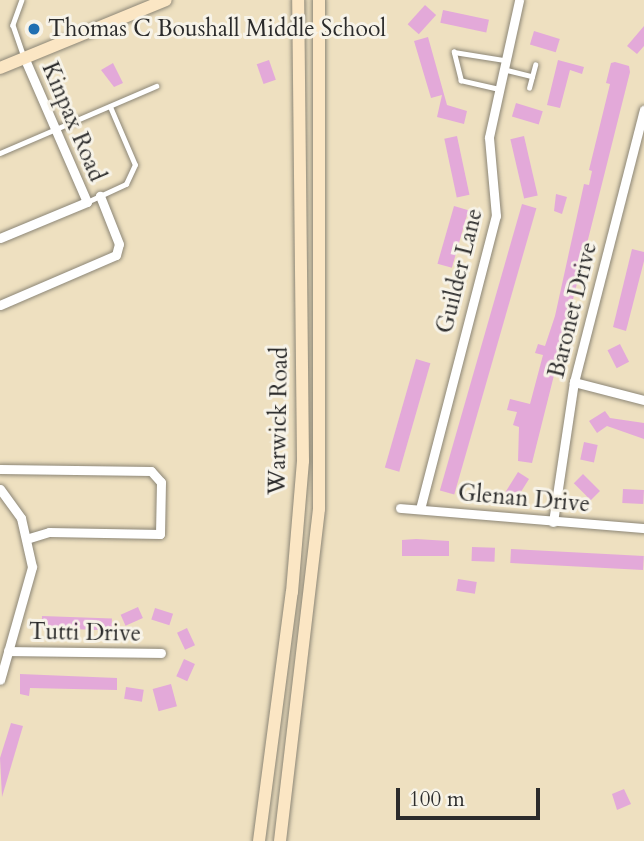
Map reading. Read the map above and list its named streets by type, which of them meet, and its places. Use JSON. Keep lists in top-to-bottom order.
{
  "streets": {
    "main road": ["Warwick Road"],
    "street": [
      "Kinpax Road",
      "Guilder Lane",
      "Baronet Drive",
      "Glenan Drive",
      "Tutti Drive"
    ]
  },
  "crossings": [
    ["Guilder Lane", "Glenan Drive"],
    ["Baronet Drive", "Glenan Drive"]
  ],
  "places": ["Thomas C Boushall Middle School"],
  "scale_bar": "100 m"
}
